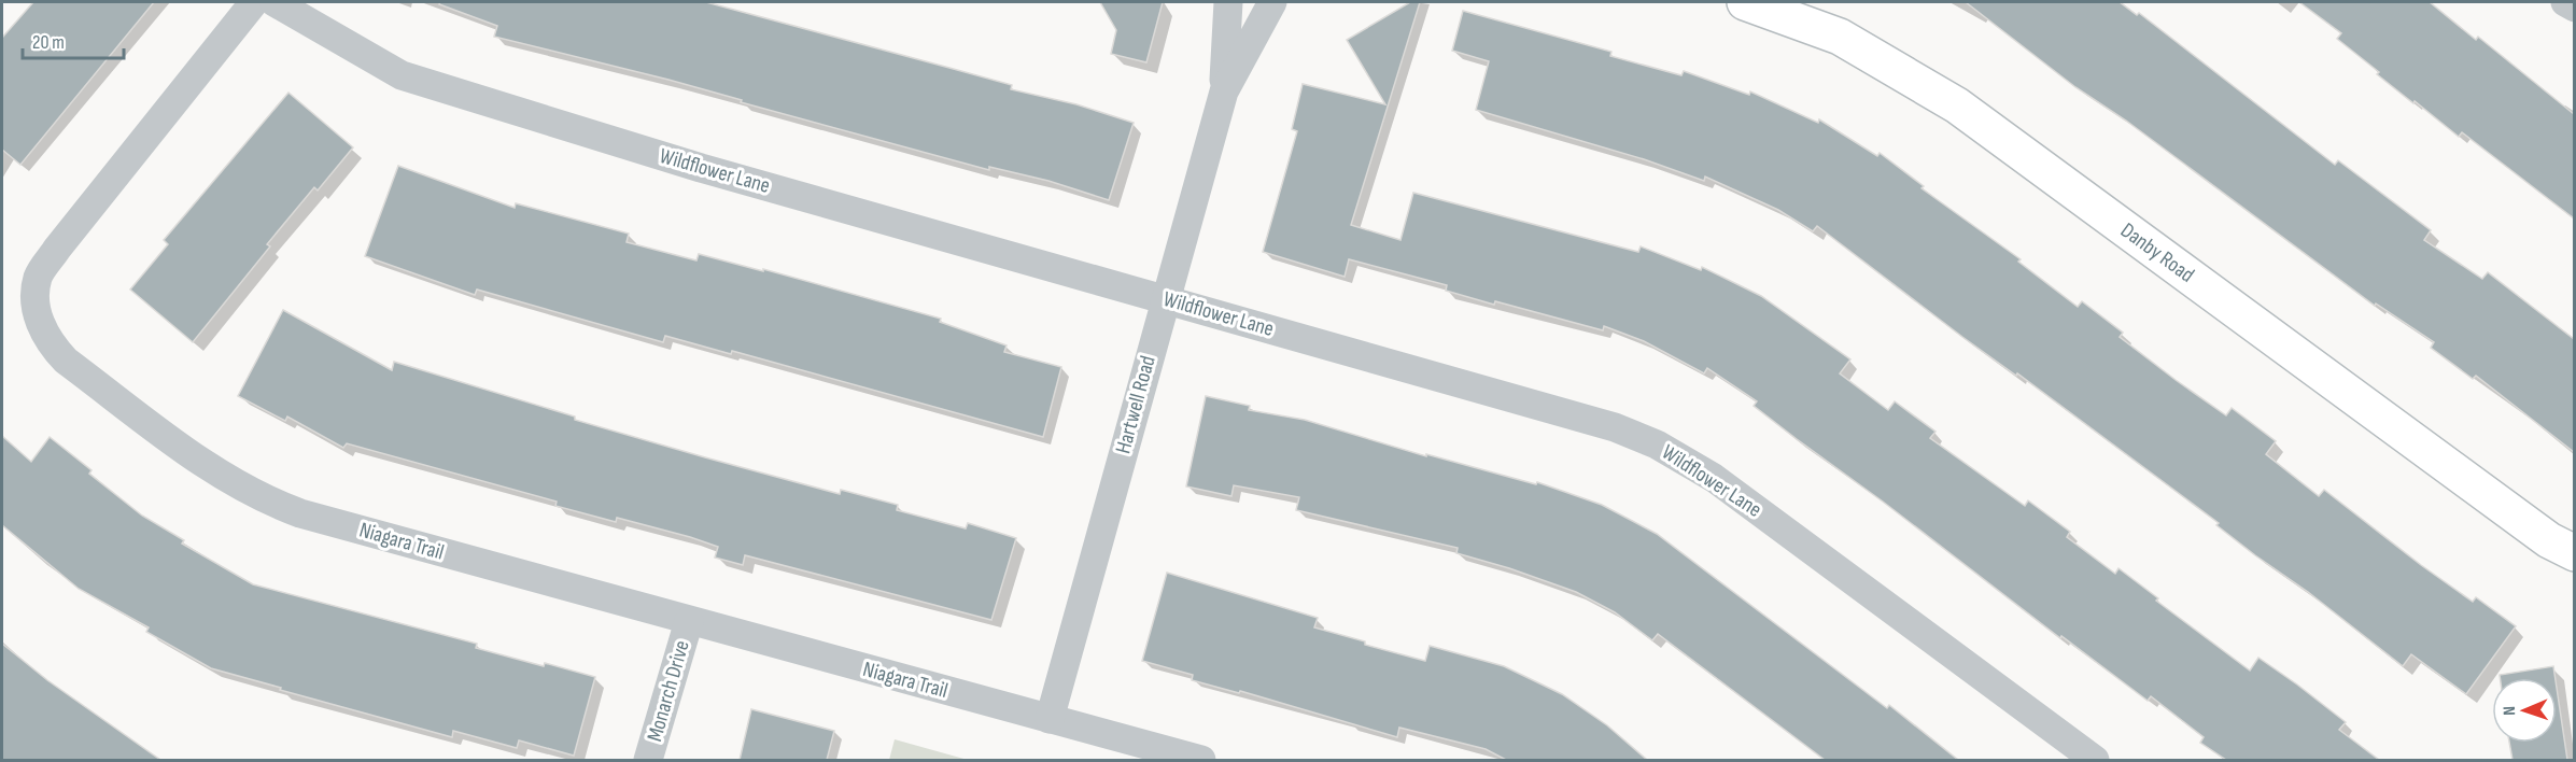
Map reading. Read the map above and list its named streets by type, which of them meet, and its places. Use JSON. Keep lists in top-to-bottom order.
{
  "streets": {
    "street": [
      "Wildflower Lane",
      "Danby Road",
      "Hartwell Road",
      "Niagara Trail",
      "Monarch Drive"
    ]
  },
  "crossings": [
    ["Wildflower Lane", "Hartwell Road"],
    ["Hartwell Road", "Niagara Trail"],
    ["Niagara Trail", "Monarch Drive"]
  ],
  "scale_bar": "20 m",
  "north": "left"
}
